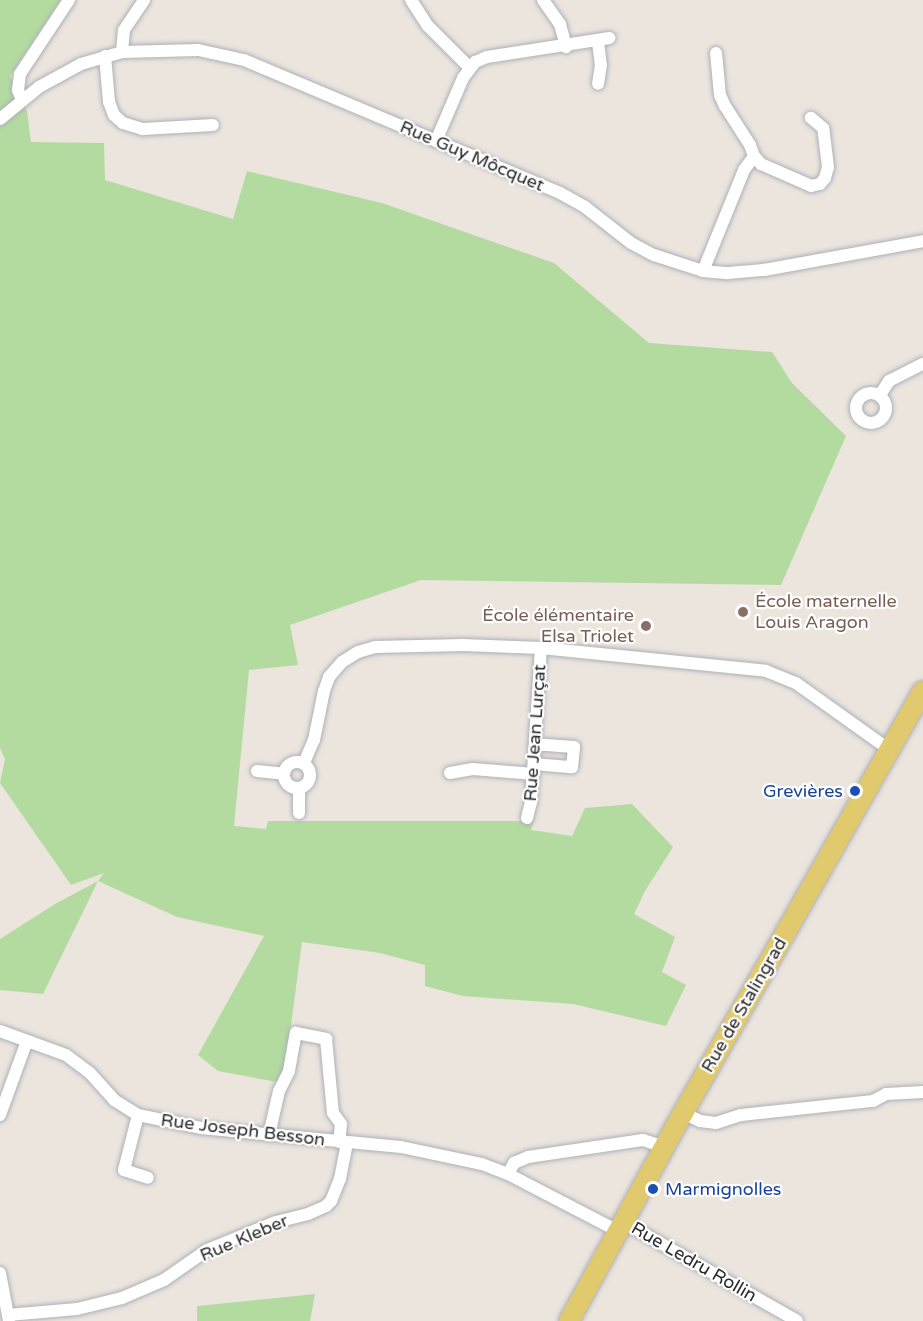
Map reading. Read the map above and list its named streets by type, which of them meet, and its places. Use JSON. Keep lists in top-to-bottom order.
{
  "streets": {
    "main road": ["Rue de Stalingrad"],
    "street": [
      "Rue Guy Môcquet",
      "Rue Jean Lurçat",
      "Rue Joseph Besson",
      "Rue Kleber",
      "Rue Ledru Rollin"
    ]
  },
  "crossings": [
    ["Rue de Stalingrad", "Rue Joseph Besson"],
    ["Rue de Stalingrad", "Rue Ledru Rollin"],
    ["Rue Joseph Besson", "Rue Kleber"],
    ["Rue Joseph Besson", "Rue Ledru Rollin"]
  ],
  "places": [
    "École maternelle Louis Aragon",
    "École élémentaire Elsa Triolet",
    "Grevières",
    "Marmignolles"
  ]
}
